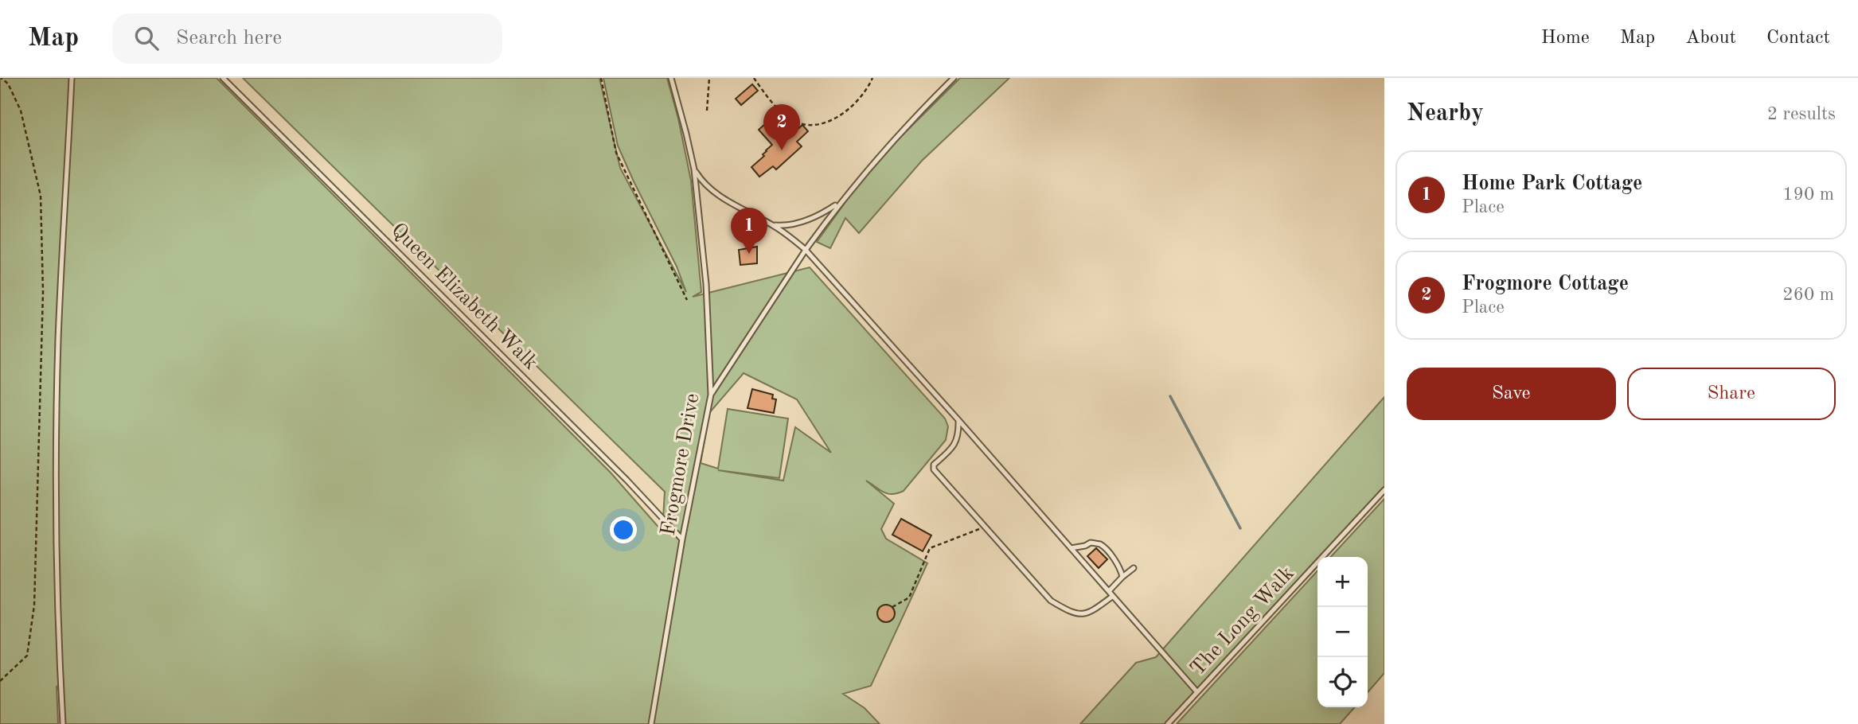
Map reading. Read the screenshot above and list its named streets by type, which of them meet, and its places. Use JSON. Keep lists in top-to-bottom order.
{
  "streets": {
    "lane": ["Queen Elizabeth Walk", "Frogmore Drive", "The Long Walk"]
  },
  "crossings": [
    ["Queen Elizabeth Walk", "Frogmore Drive"]
  ],
  "page": {
    "header": "Map",
    "search": "Search here",
    "nav": [
      "Home",
      "Map",
      "About",
      "Contact"
    ],
    "heading": ["Nearby", "2 results"],
    "pins": ["2", "1"],
    "list": [
      {
        "mark": "1",
        "name": "Home Park Cottage",
        "note": "Place",
        "value": "190 m"
      },
      {
        "mark": "2",
        "name": "Frogmore Cottage",
        "note": "Place",
        "value": "260 m"
      }
    ],
    "buttons": ["Save", "Share"],
    "map_buttons": ["+", "−"]
  }
}
